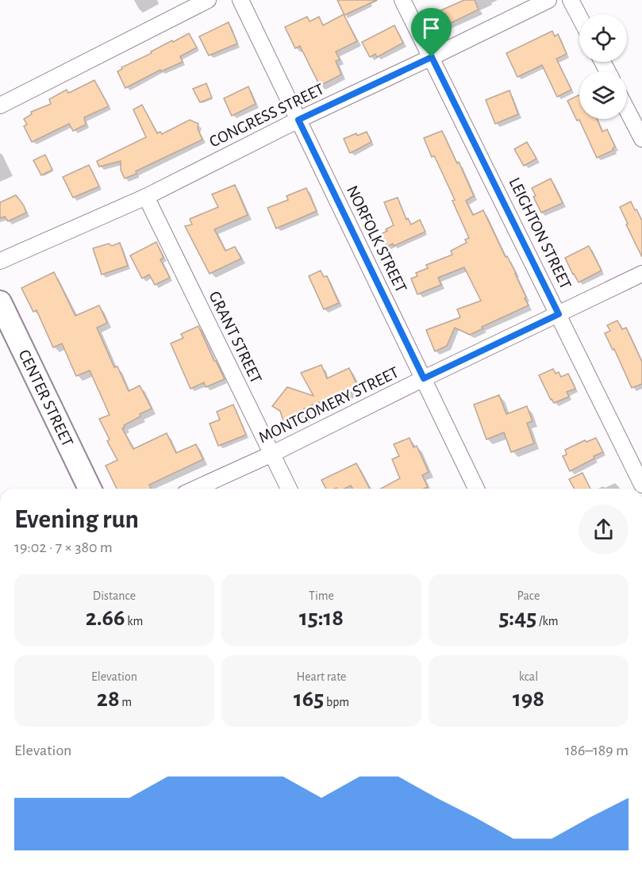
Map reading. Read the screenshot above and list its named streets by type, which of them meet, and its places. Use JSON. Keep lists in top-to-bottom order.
{
  "streets": {
    "street": [
      "CONGRESS STREET",
      "LEIGHTON STREET",
      "NORFOLK STREET",
      "GRANT STREET",
      "CENTER STREET",
      "MONTGOMERY STREET"
    ]
  },
  "crossings": [
    ["CONGRESS STREET", "LEIGHTON STREET"],
    ["CONGRESS STREET", "NORFOLK STREET"],
    ["CONGRESS STREET", "GRANT STREET"],
    ["LEIGHTON STREET", "MONTGOMERY STREET"],
    ["NORFOLK STREET", "MONTGOMERY STREET"],
    ["GRANT STREET", "MONTGOMERY STREET"]
  ],
  "page": {
    "heading": ["Evening run", "19:02 · 7 × 380 m"],
    "stats": [
      ["Distance", "2.66 km"],
      ["Time", "15:18"],
      ["Pace", "5:45 /km"],
      ["Elevation", "28 m"],
      ["Heart rate", "165 bpm"],
      ["kcal", "198"]
    ],
    "chart": ["Elevation", "186–189 m"]
  }
}
